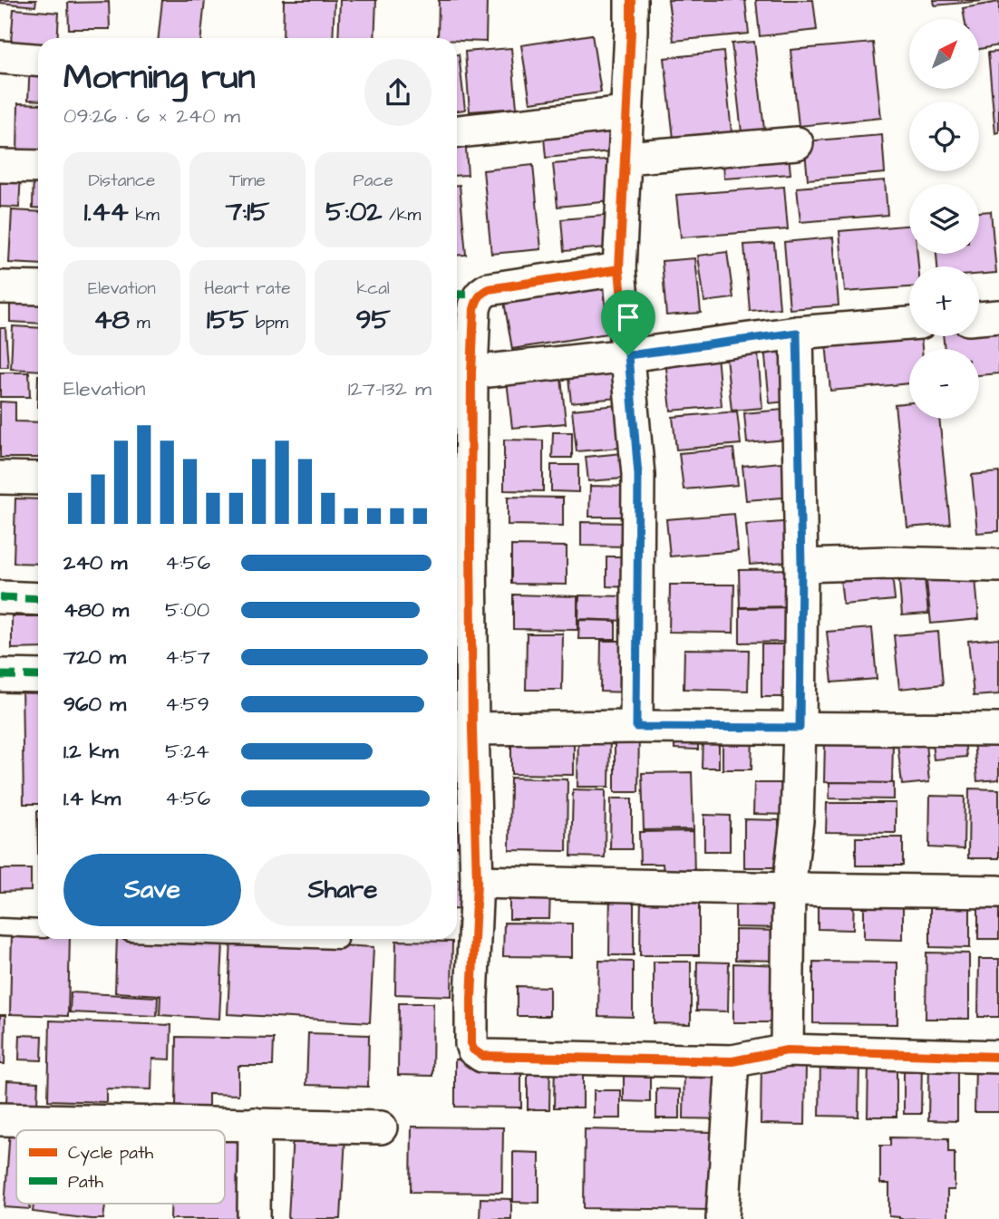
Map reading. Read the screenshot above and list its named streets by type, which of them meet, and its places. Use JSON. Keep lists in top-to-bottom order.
{
  "legend": ["Cycle path", "Path"],
  "north": "top right",
  "page": {
    "map_buttons": ["+", "−"],
    "heading": ["Morning run", "09:26 · 6 × 240 m"],
    "stats": [
      ["Distance", "1.44 km"],
      ["Time", "7:15"],
      ["Pace", "5:02 /km"],
      ["Elevation", "48 m"],
      ["Heart rate", "155 bpm"],
      ["kcal", "95"]
    ],
    "chart": ["Elevation", "127–132 m"],
    "list": [
      {
        "name": "240 m",
        "note": "4:56"
      },
      {
        "name": "480 m",
        "note": "5:00"
      },
      {
        "name": "720 m",
        "note": "4:57"
      },
      {
        "name": "960 m",
        "note": "4:59"
      },
      {
        "name": "1.2 km",
        "note": "5:24"
      },
      {
        "name": "1.4 km",
        "note": "4:56"
      }
    ],
    "buttons": ["Save", "Share"]
  }
}
